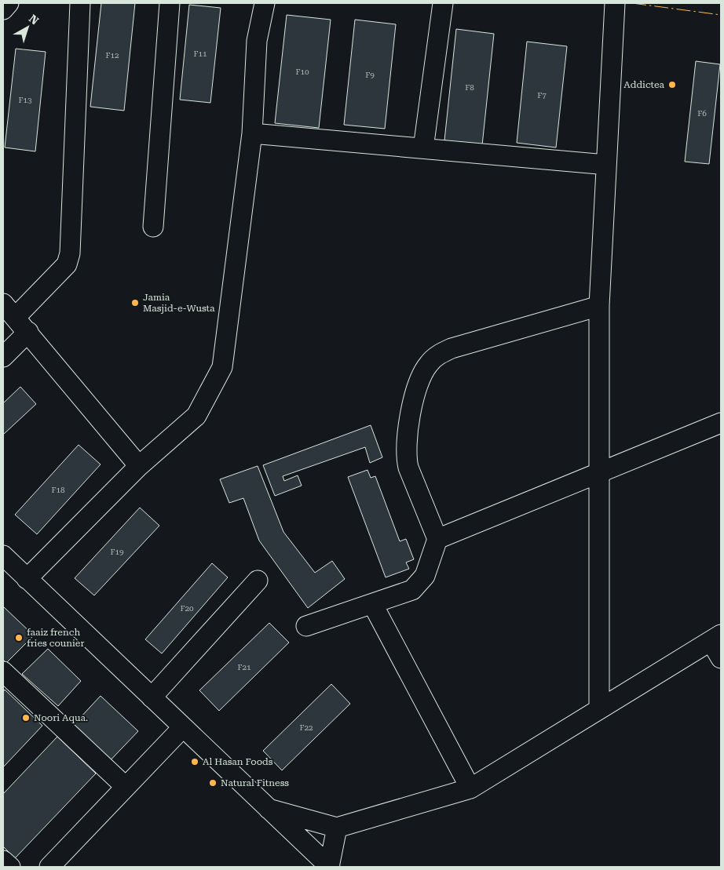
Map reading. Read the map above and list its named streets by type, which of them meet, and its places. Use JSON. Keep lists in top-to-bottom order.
{
  "places": [
    "Addictea",
    "Jamia Masjid-e-Wusta",
    "faaiz french fries counier",
    "Noori Aqua.",
    "Al Hasan Foods",
    "Natural Fitness"
  ],
  "house_numbers": [
    "F11",
    "F12",
    "F10",
    "F9",
    "F8",
    "F7",
    "F13",
    "F6",
    "F18",
    "F19",
    "F20",
    "F21",
    "F22"
  ],
  "north": "top right"
}
